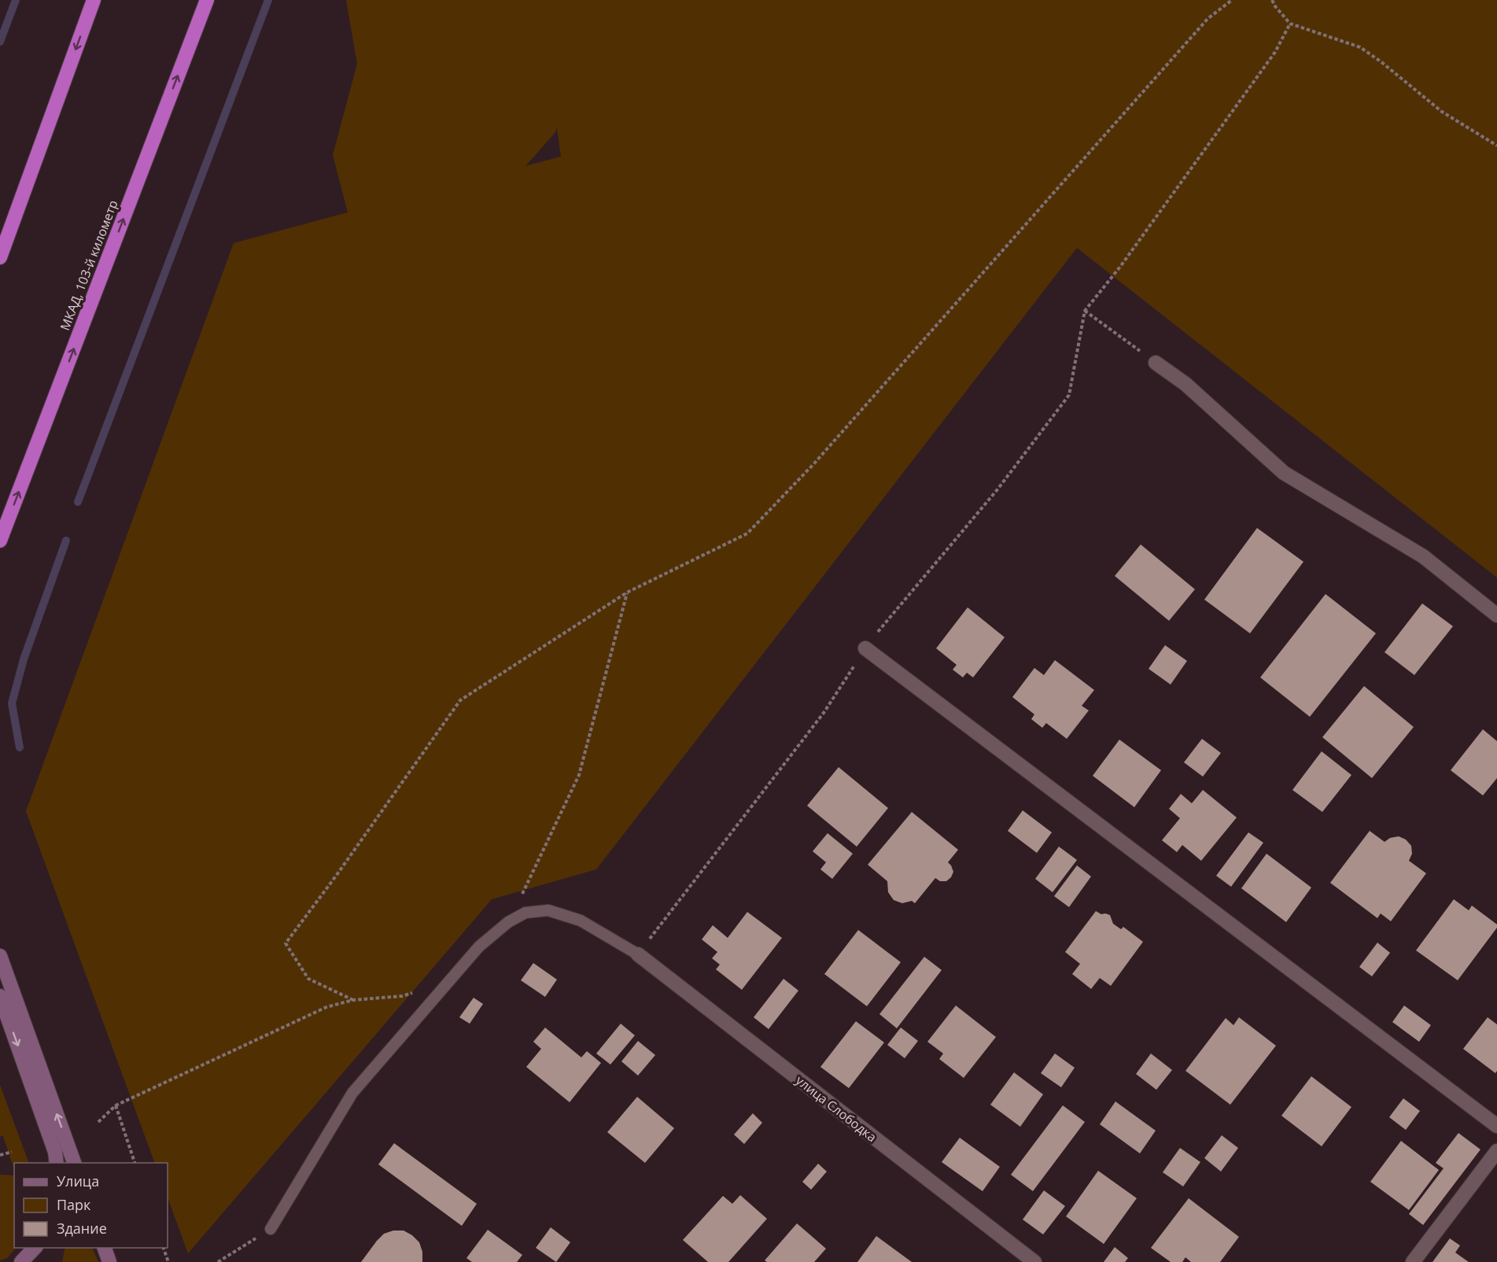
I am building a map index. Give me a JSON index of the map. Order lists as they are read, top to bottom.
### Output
{
  "streets": {
    "highway": ["МКАД, 103-й километр"],
    "street": ["улица Слободка"]
  },
  "legend": ["Улица", "Парк", "Здание"]
}
